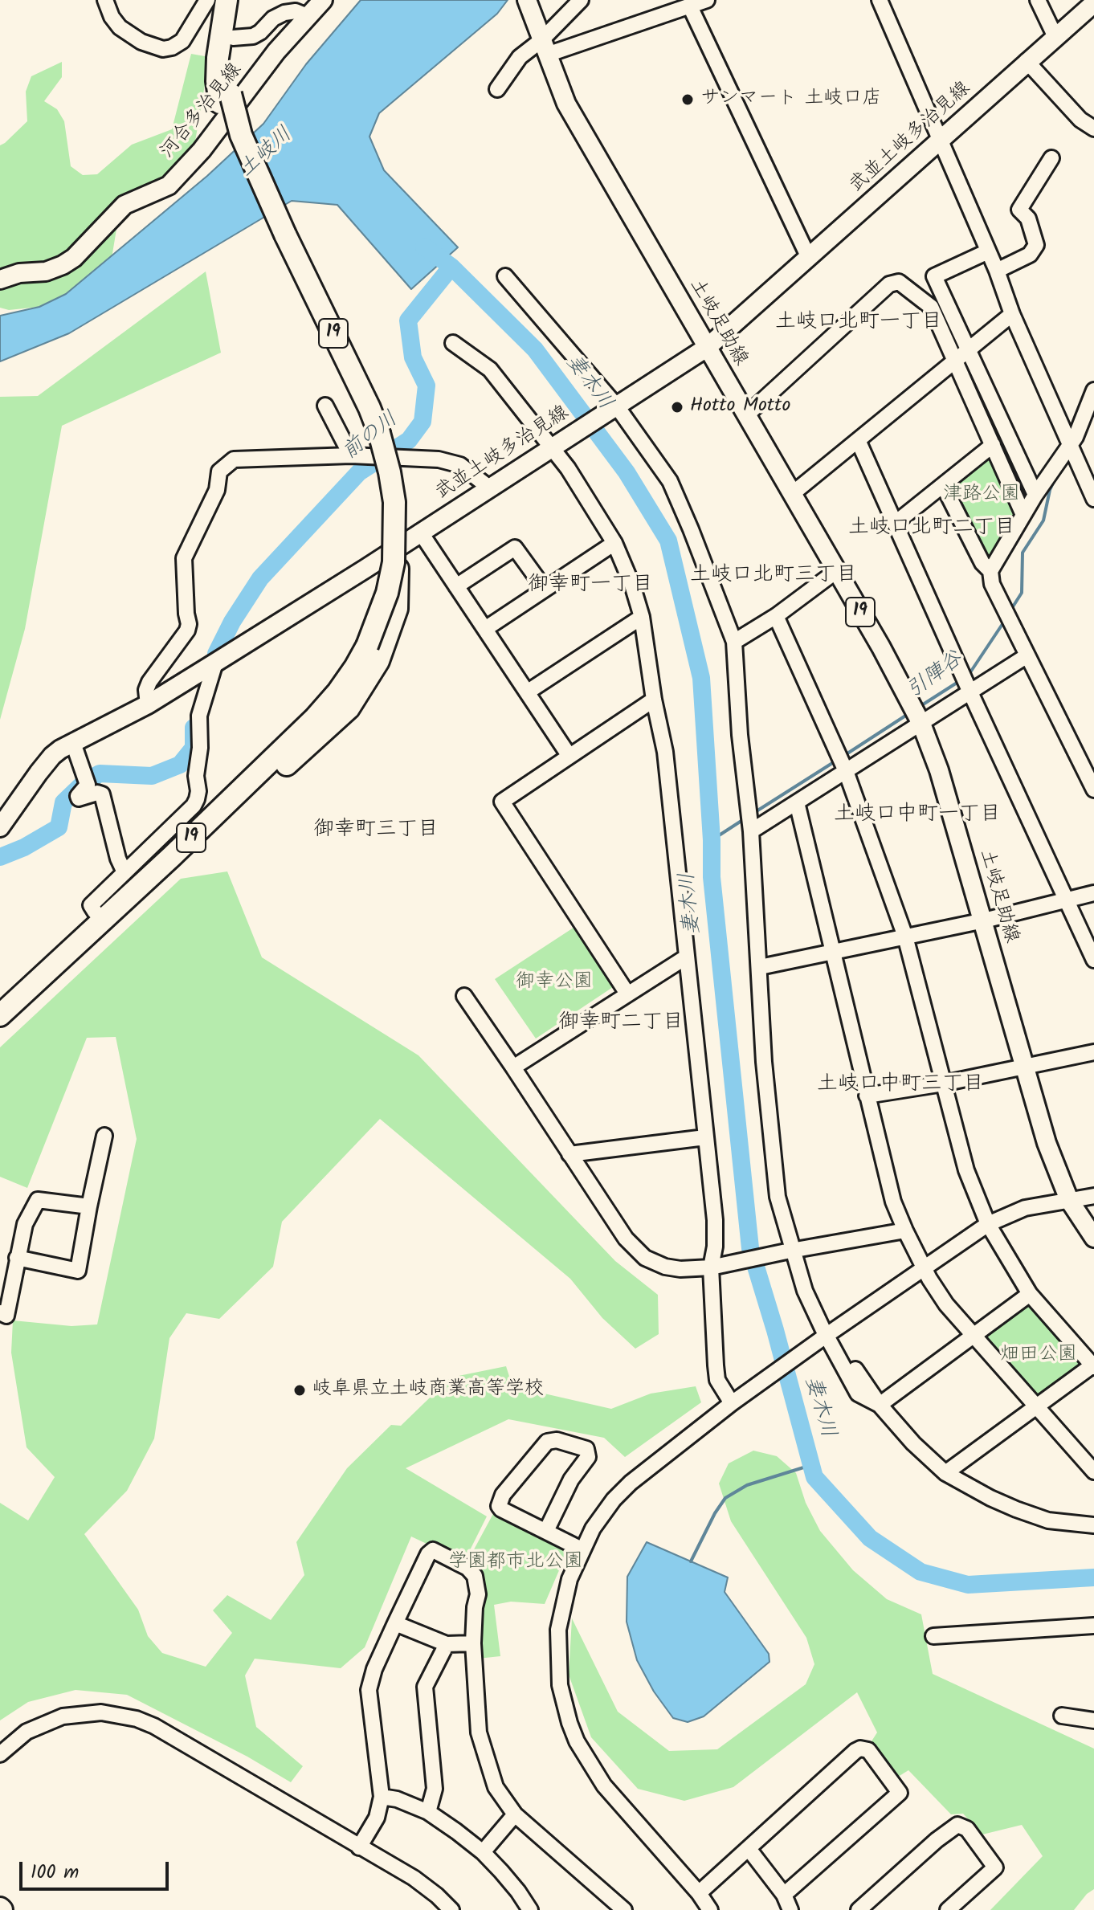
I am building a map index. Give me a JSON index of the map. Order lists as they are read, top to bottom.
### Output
{
  "streets": {
    "highway": ["19"],
    "main road": ["河合多治見線", "武並土岐多治見線", "土岐足助線"]
  },
  "crossings": [
    ["武並土岐多治見線", "土岐足助線"]
  ],
  "districts": [
    "土岐口北町一丁目",
    "土岐口北町二丁目",
    "土岐口北町三丁目",
    "御幸町一丁目",
    "土岐口中町一丁目",
    "御幸町三丁目",
    "御幸町二丁目",
    "土岐口中町三丁目"
  ],
  "water": [
    "土岐川",
    "妻木川",
    "前の川",
    "引陣谷"
  ],
  "parks": [
    "津路公園",
    "御幸公園",
    "畑田公園",
    "学園都市北公園"
  ],
  "places": ["サンマート 土岐口店", "Hotto Motto", "岐阜県立土岐商業高等学校"],
  "scale_bar": "100 m"
}
